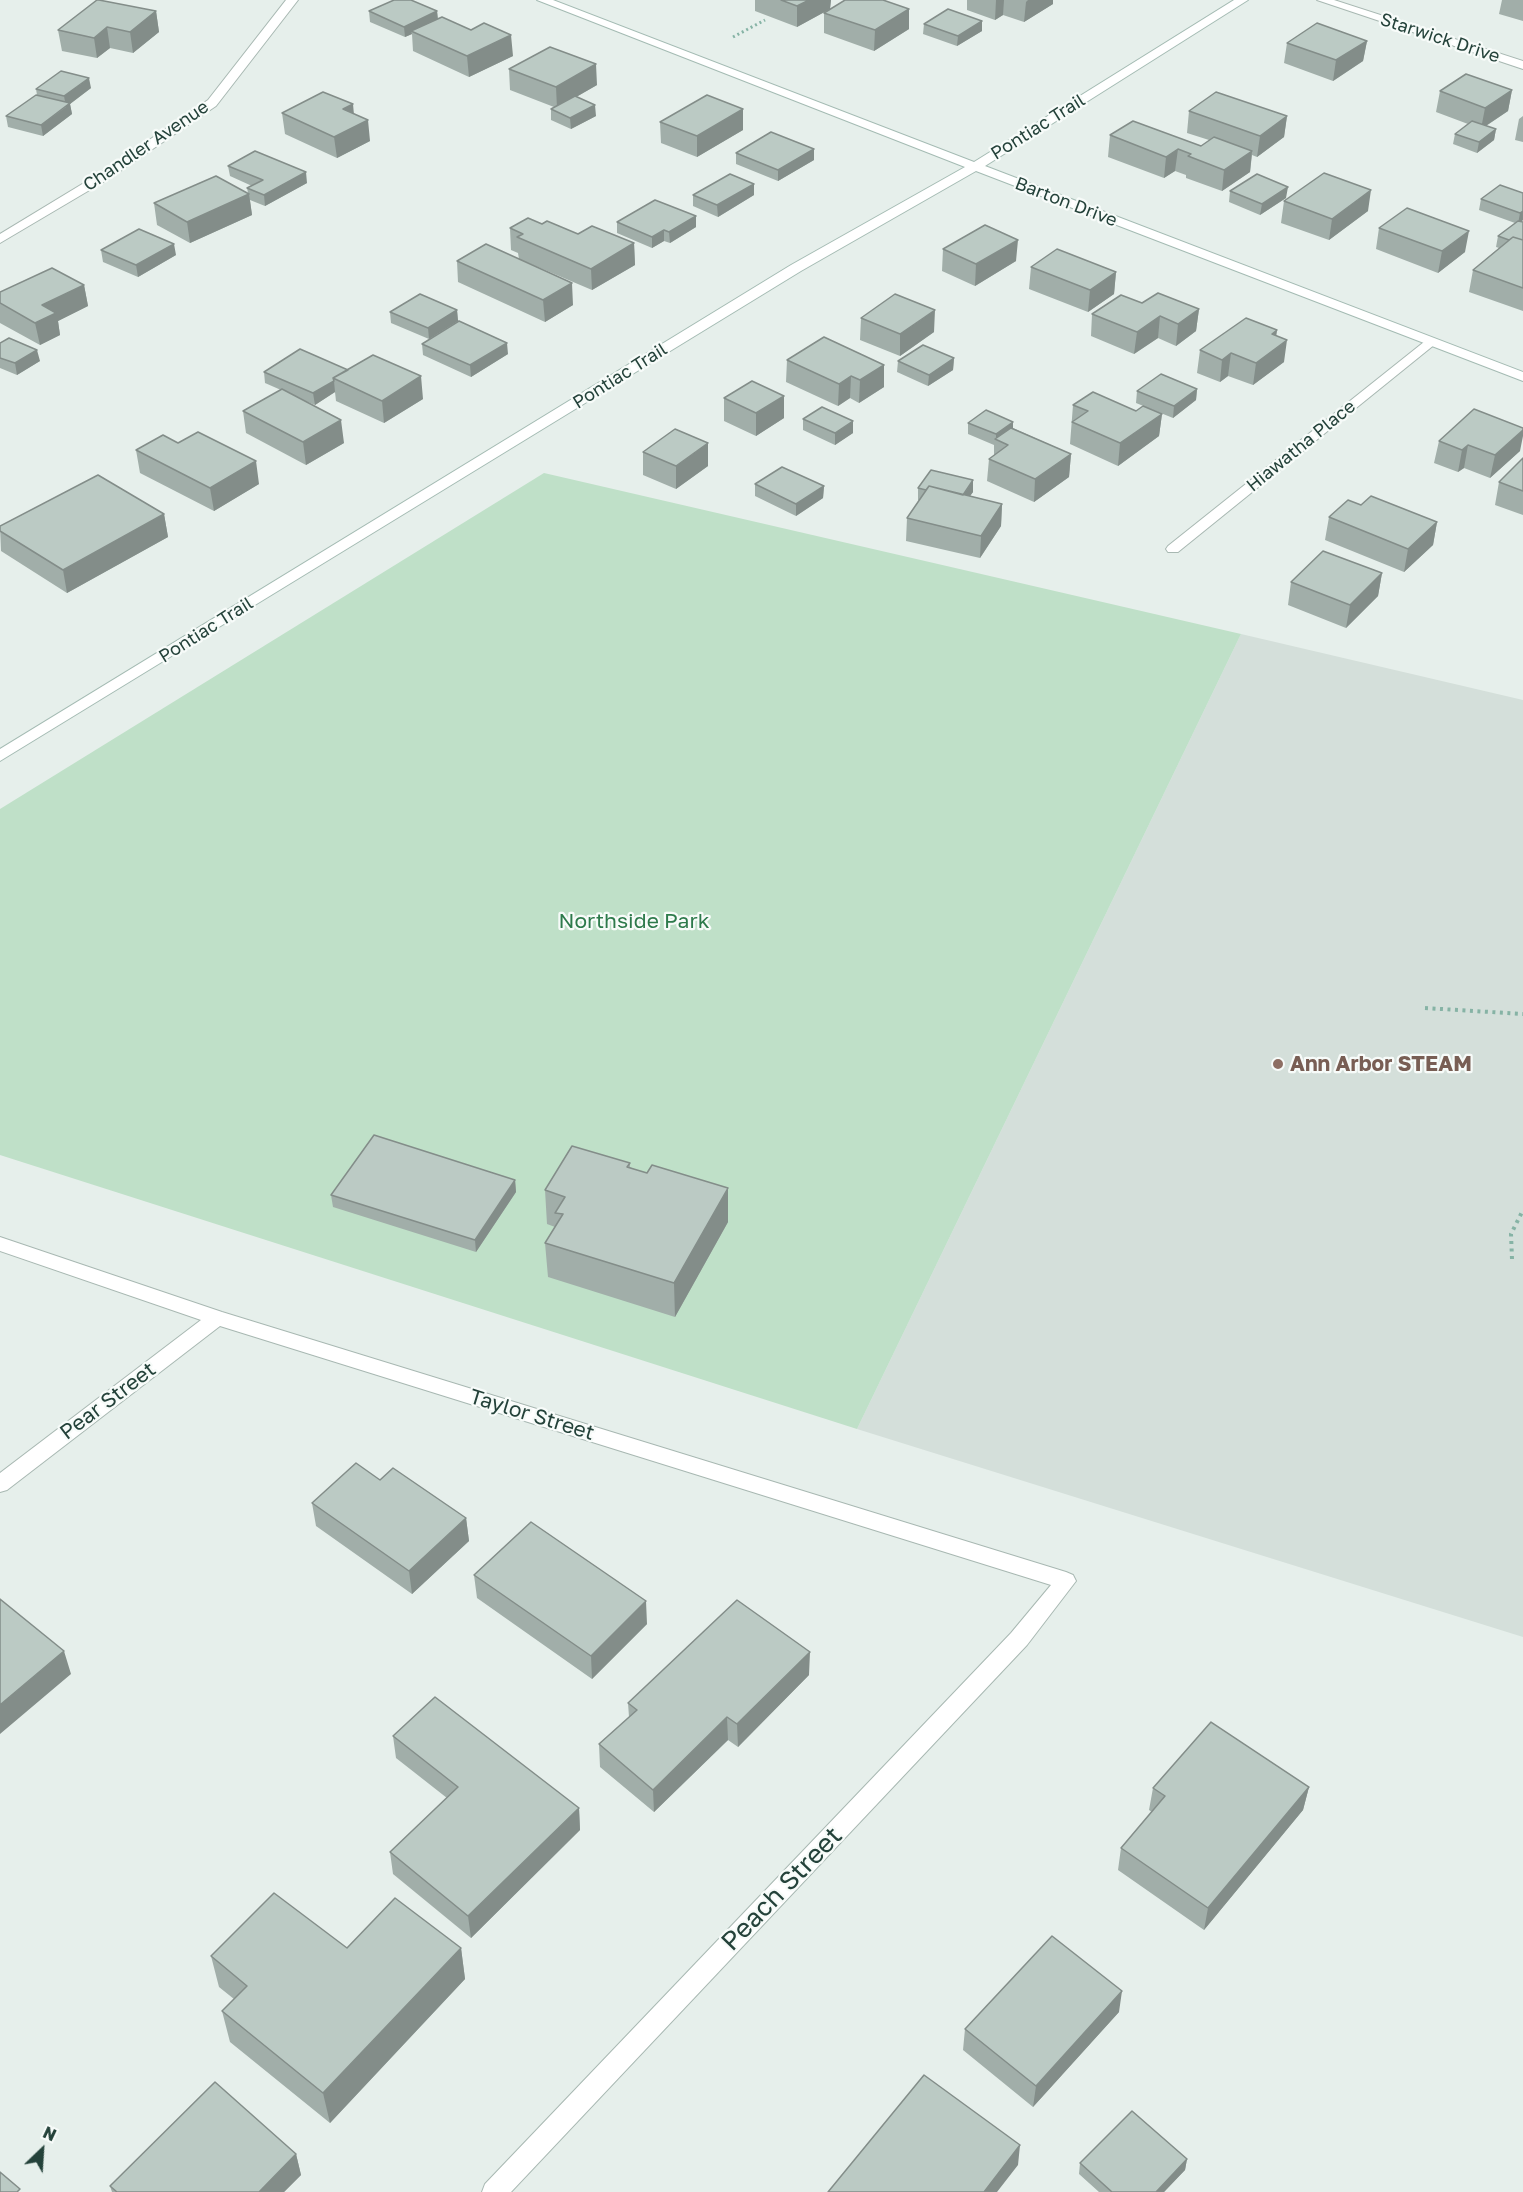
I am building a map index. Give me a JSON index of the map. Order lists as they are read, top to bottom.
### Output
{
  "streets": {
    "main road": [
      "Starwick Drive",
      "Pontiac Trail",
      "Chandler Avenue",
      "Barton Drive",
      "Hiawatha Place",
      "Pear Street",
      "Taylor Street",
      "Peach Street"
    ]
  },
  "crossings": [
    ["Pontiac Trail", "Barton Drive"],
    ["Barton Drive", "Hiawatha Place"],
    ["Pear Street", "Taylor Street"],
    ["Taylor Street", "Peach Street"]
  ],
  "parks": ["Northside Park"],
  "places": ["Ann Arbor STEAM"],
  "north": "top right"
}
